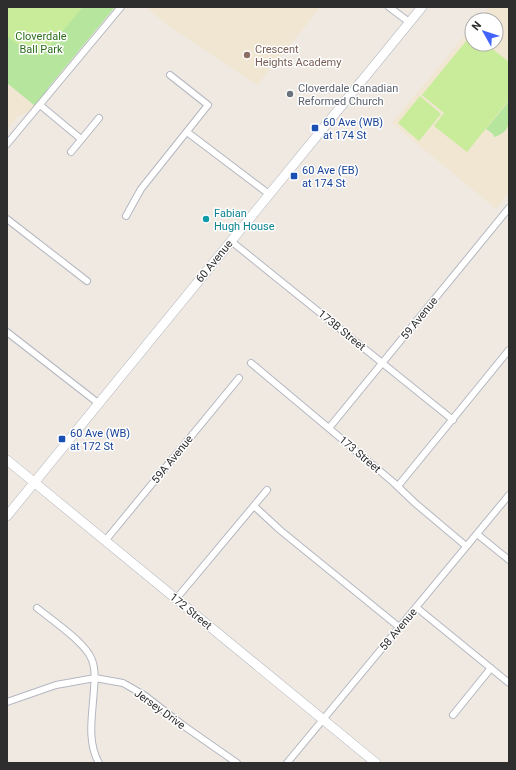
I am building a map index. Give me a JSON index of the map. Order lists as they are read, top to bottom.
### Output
{
  "streets": {
    "street": [
      "60 Avenue",
      "59 Avenue",
      "173B Street",
      "173 Street",
      "59A Avenue",
      "172 Street",
      "58 Avenue",
      "Jersey Drive"
    ]
  },
  "crossings": [
    ["60 Avenue", "173B Street"],
    ["60 Avenue", "172 Street"],
    ["59 Avenue", "173B Street"],
    ["59 Avenue", "173 Street"],
    ["173 Street", "58 Avenue"],
    ["59A Avenue", "172 Street"],
    ["172 Street", "58 Avenue"]
  ],
  "parks": ["Cloverdale Ball Park"],
  "places": {
    "other": ["Crescent Heights Academy", "Cloverdale Canadian Reformed Church", "Fabian Hugh House"],
    "transit": ["60 Ave (WB) at 174 St", "60 Ave (EB) at 174 St", "60 Ave (WB) at 172 St"]
  },
  "north": "top left"
}
